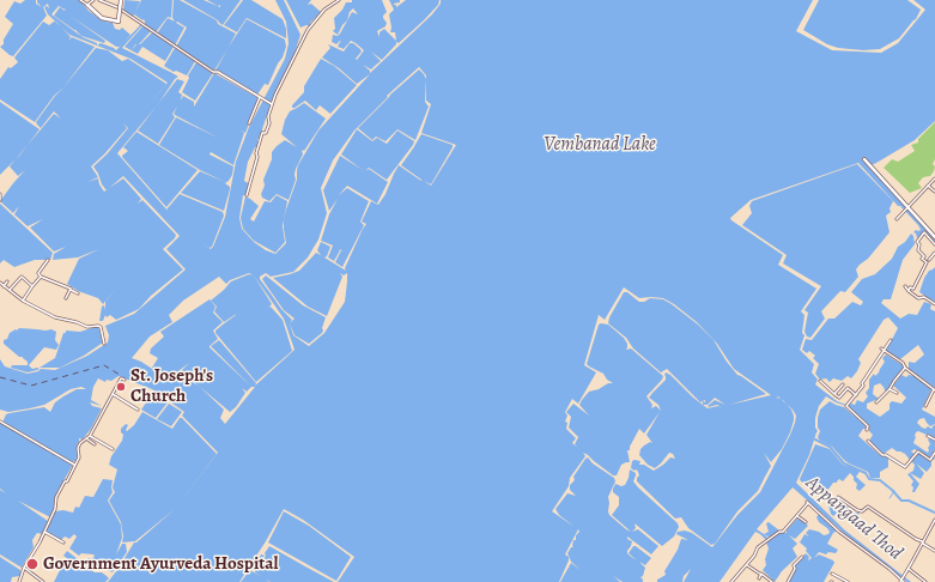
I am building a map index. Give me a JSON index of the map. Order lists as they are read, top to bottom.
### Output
{
  "water": ["Vembanad Lake", "Appangaad Thod"],
  "places": ["St. Joseph's Church", "Government Ayurveda Hospital"]
}
